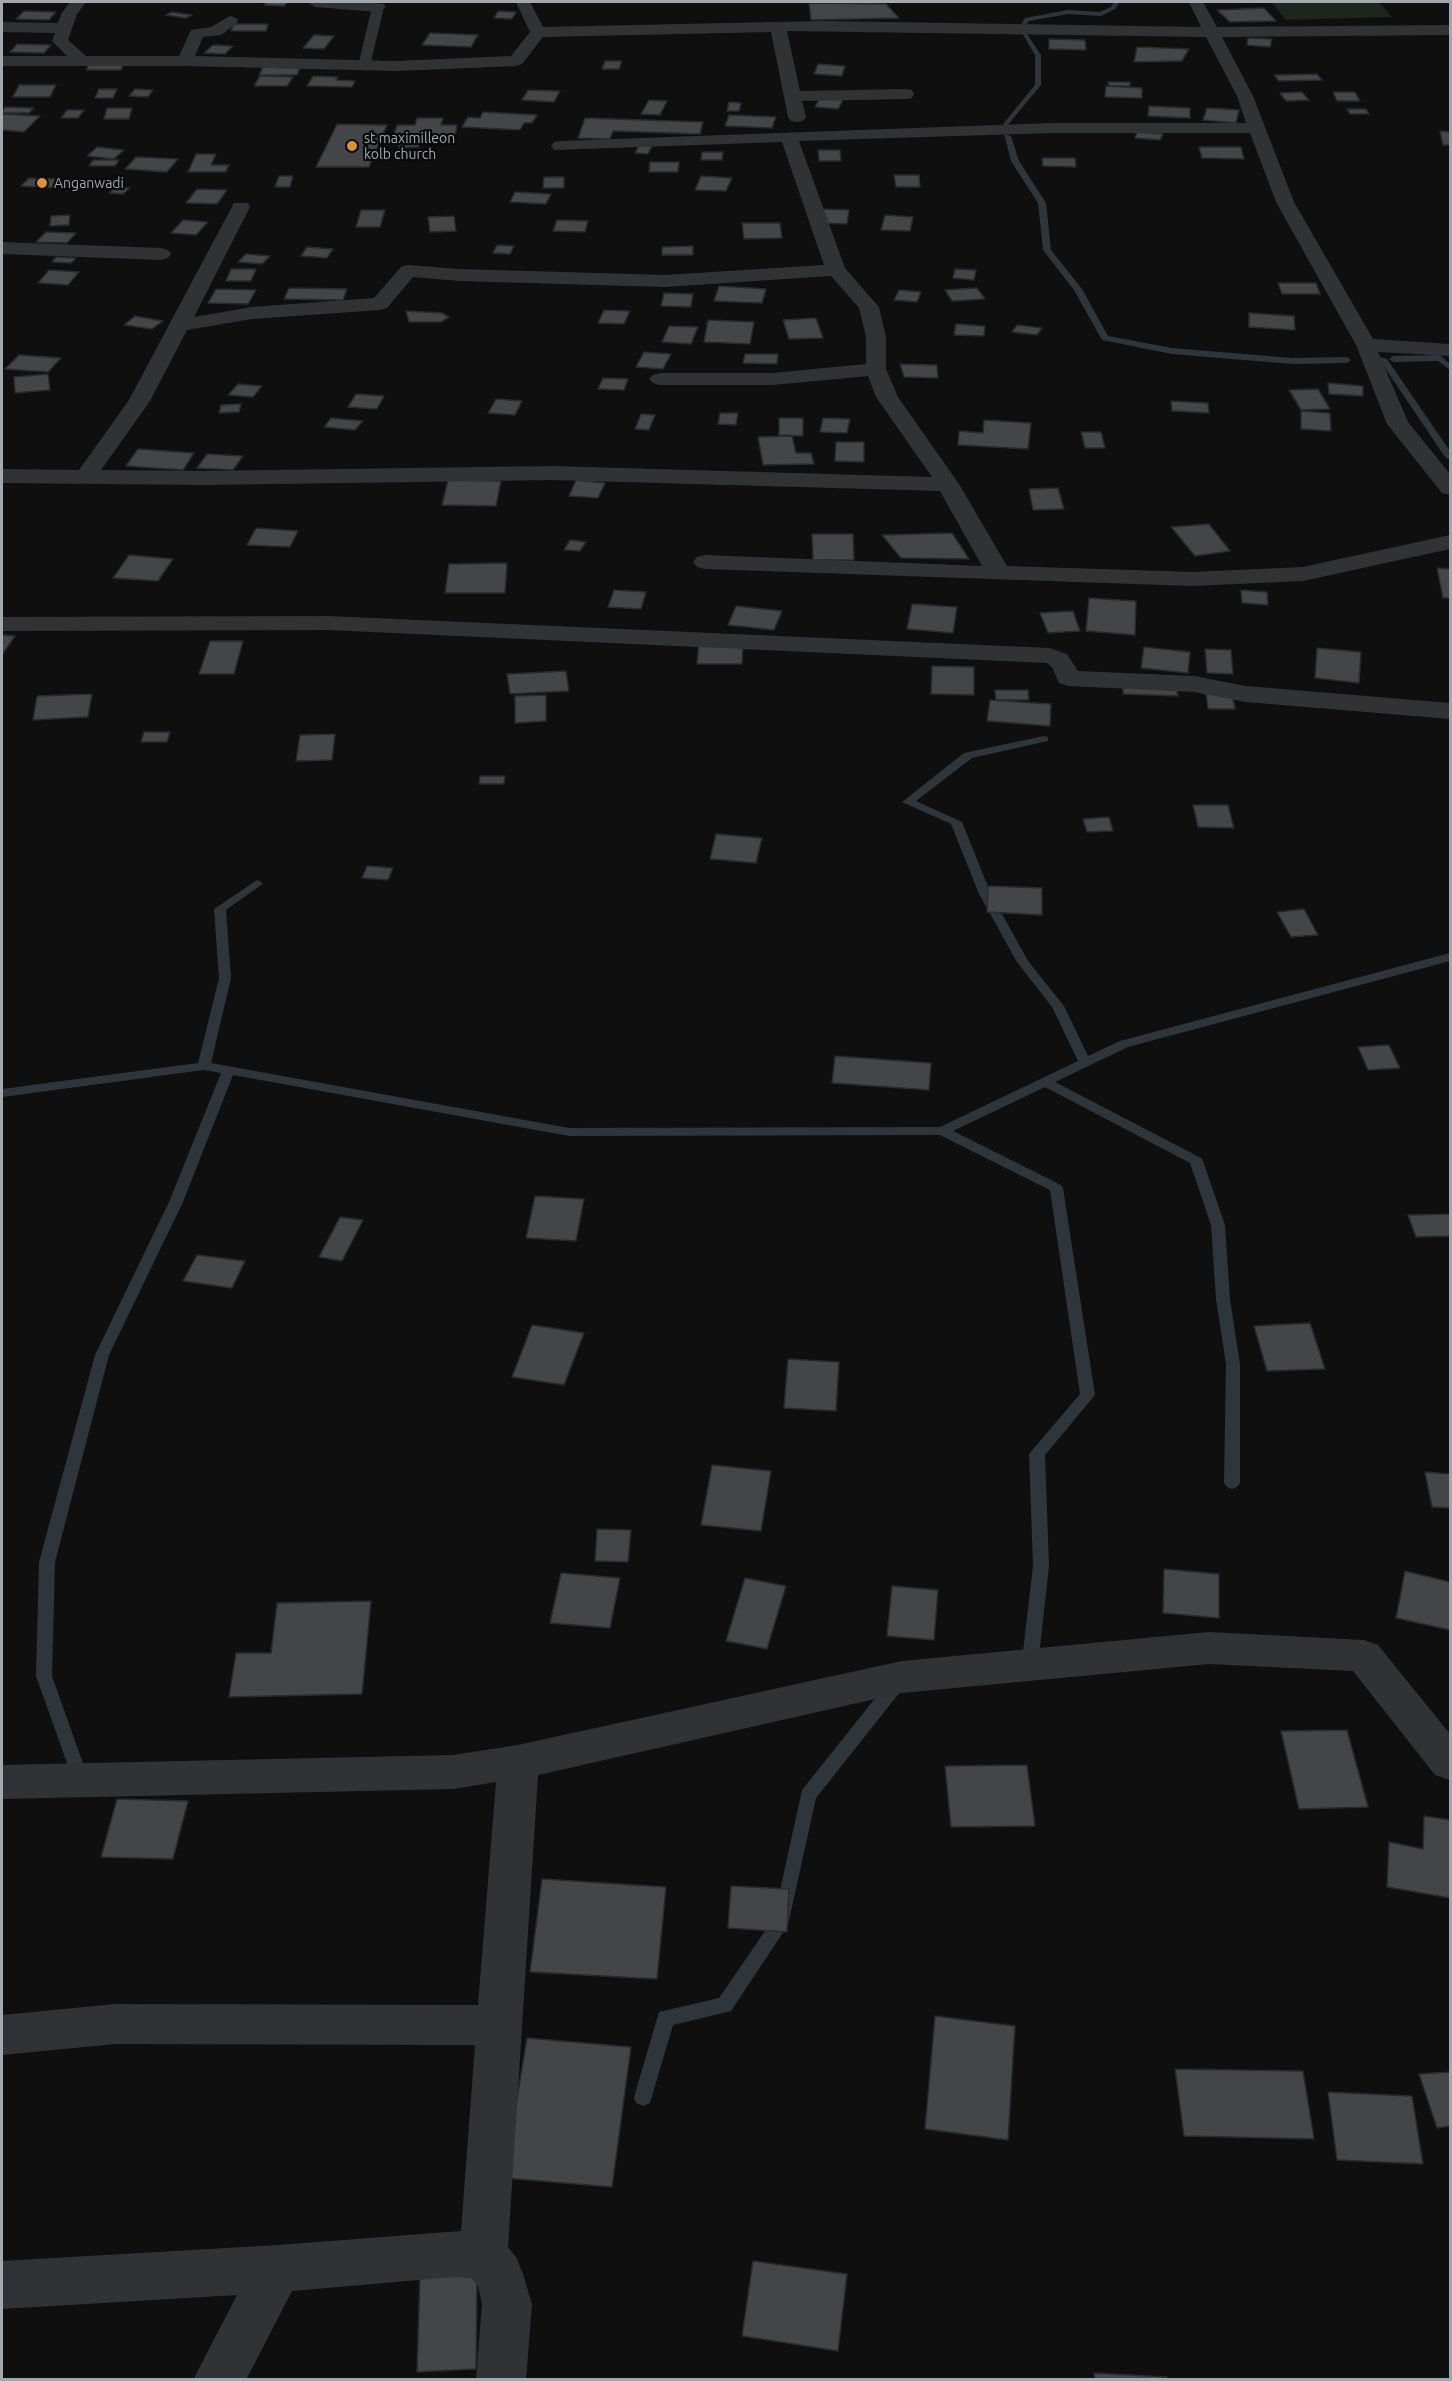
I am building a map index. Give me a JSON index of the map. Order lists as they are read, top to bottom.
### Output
{
  "places": ["st maximilleon kolb church", "Anganwadi"]
}
